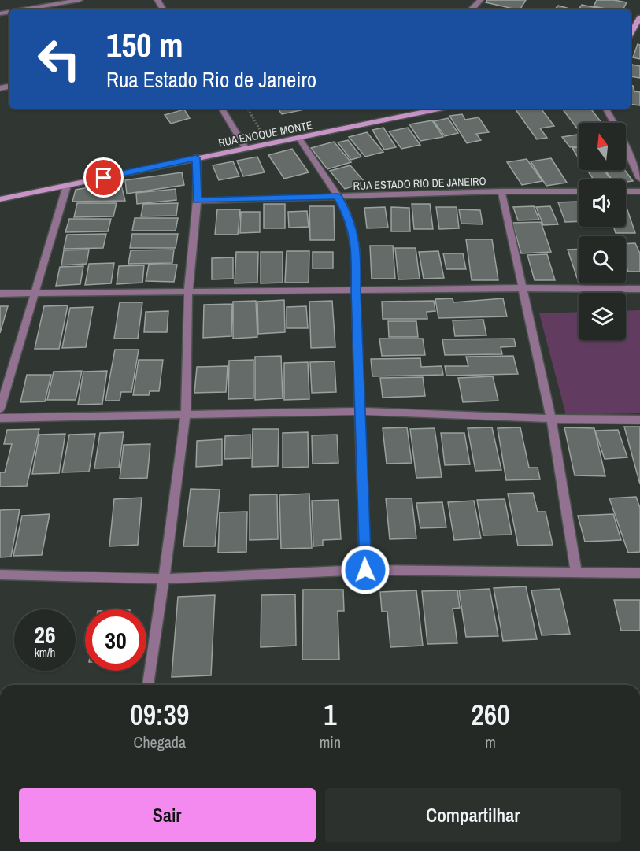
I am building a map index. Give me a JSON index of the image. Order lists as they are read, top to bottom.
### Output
{
  "streets": {
    "main road": ["RUA ENOQUE MONTE"],
    "street": ["RUA ESTADO RIO DE JANEIRO"]
  },
  "north": "top",
  "page": {
    "turn": ["150 m", "Rua Estado Rio de Janeiro"],
    "speed": "26 km/h",
    "limit": "30",
    "eta": [
      "09:39",
      "Chegada",
      "1",
      "min",
      "260",
      "m"
    ],
    "buttons": ["Sair", "Compartilhar"]
  }
}
